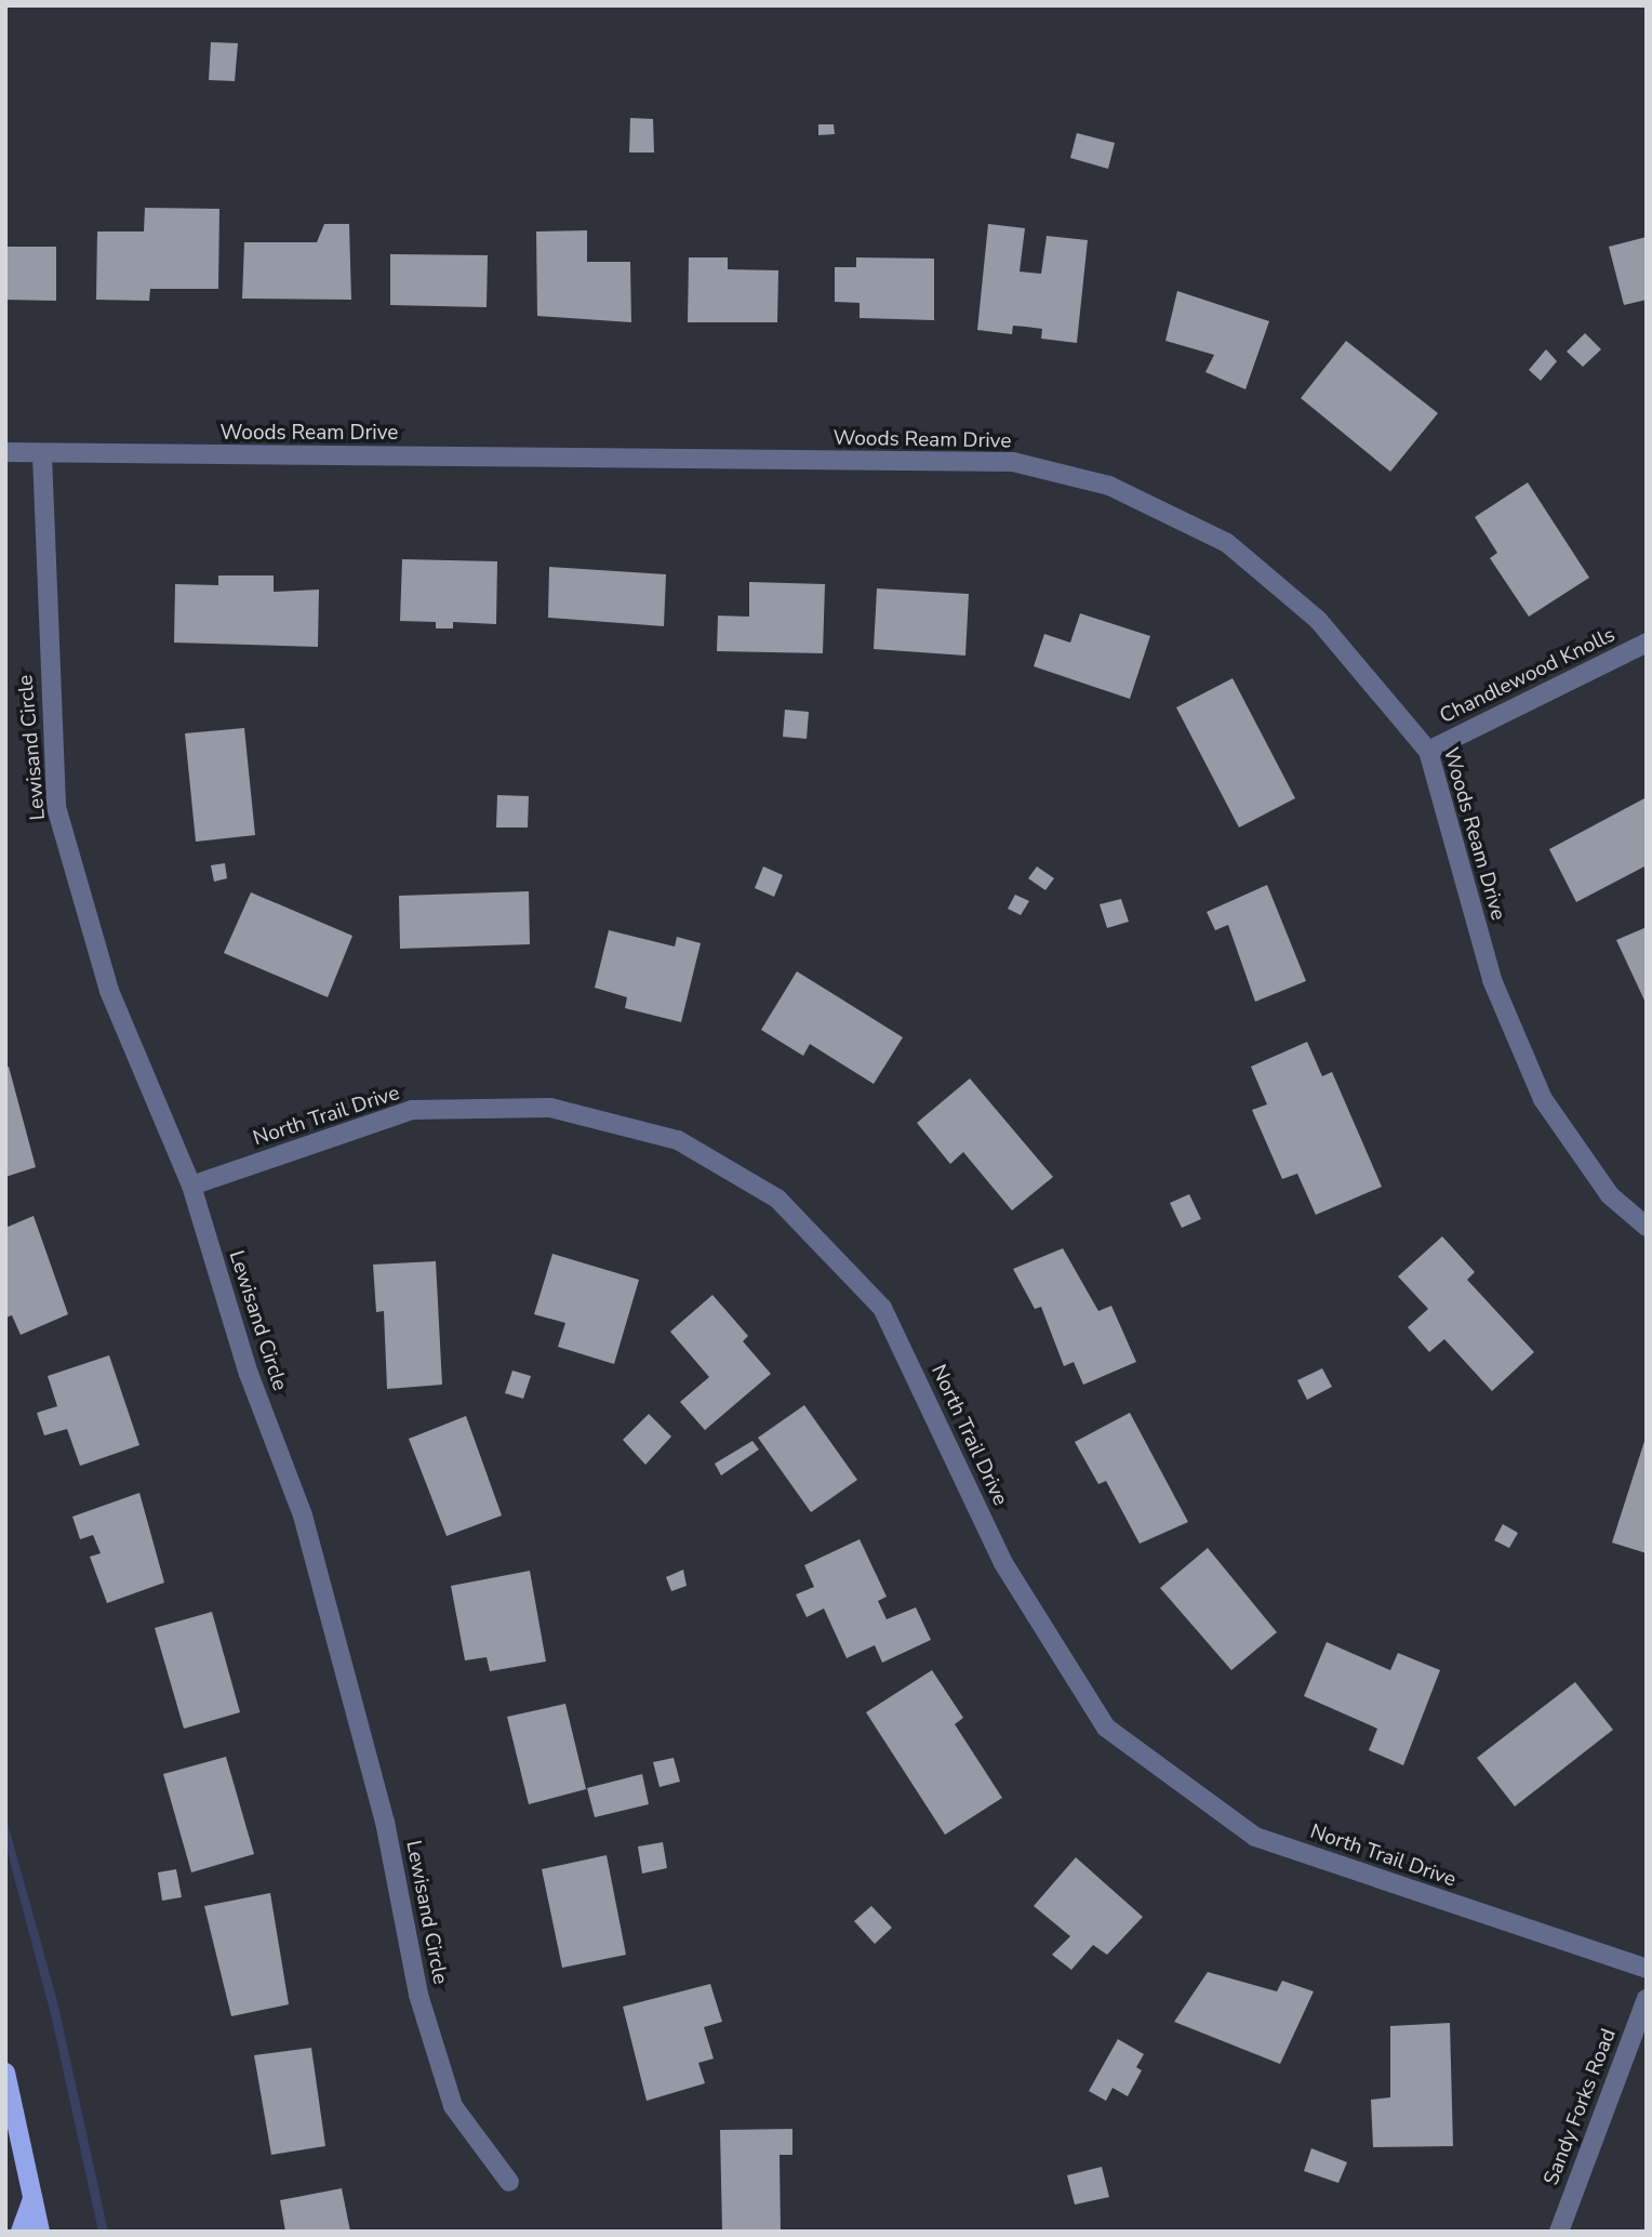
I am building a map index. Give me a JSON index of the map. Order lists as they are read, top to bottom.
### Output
{
  "streets": {
    "street": [
      "Woods Ream Drive",
      "Chandlewood Knolls",
      "Lewisand Circle",
      "North Trail Drive",
      "Sandy Forks Road"
    ]
  },
  "crossings": [
    ["Woods Ream Drive", "Chandlewood Knolls"],
    ["Woods Ream Drive", "Lewisand Circle"],
    ["Lewisand Circle", "North Trail Drive"]
  ]
}
